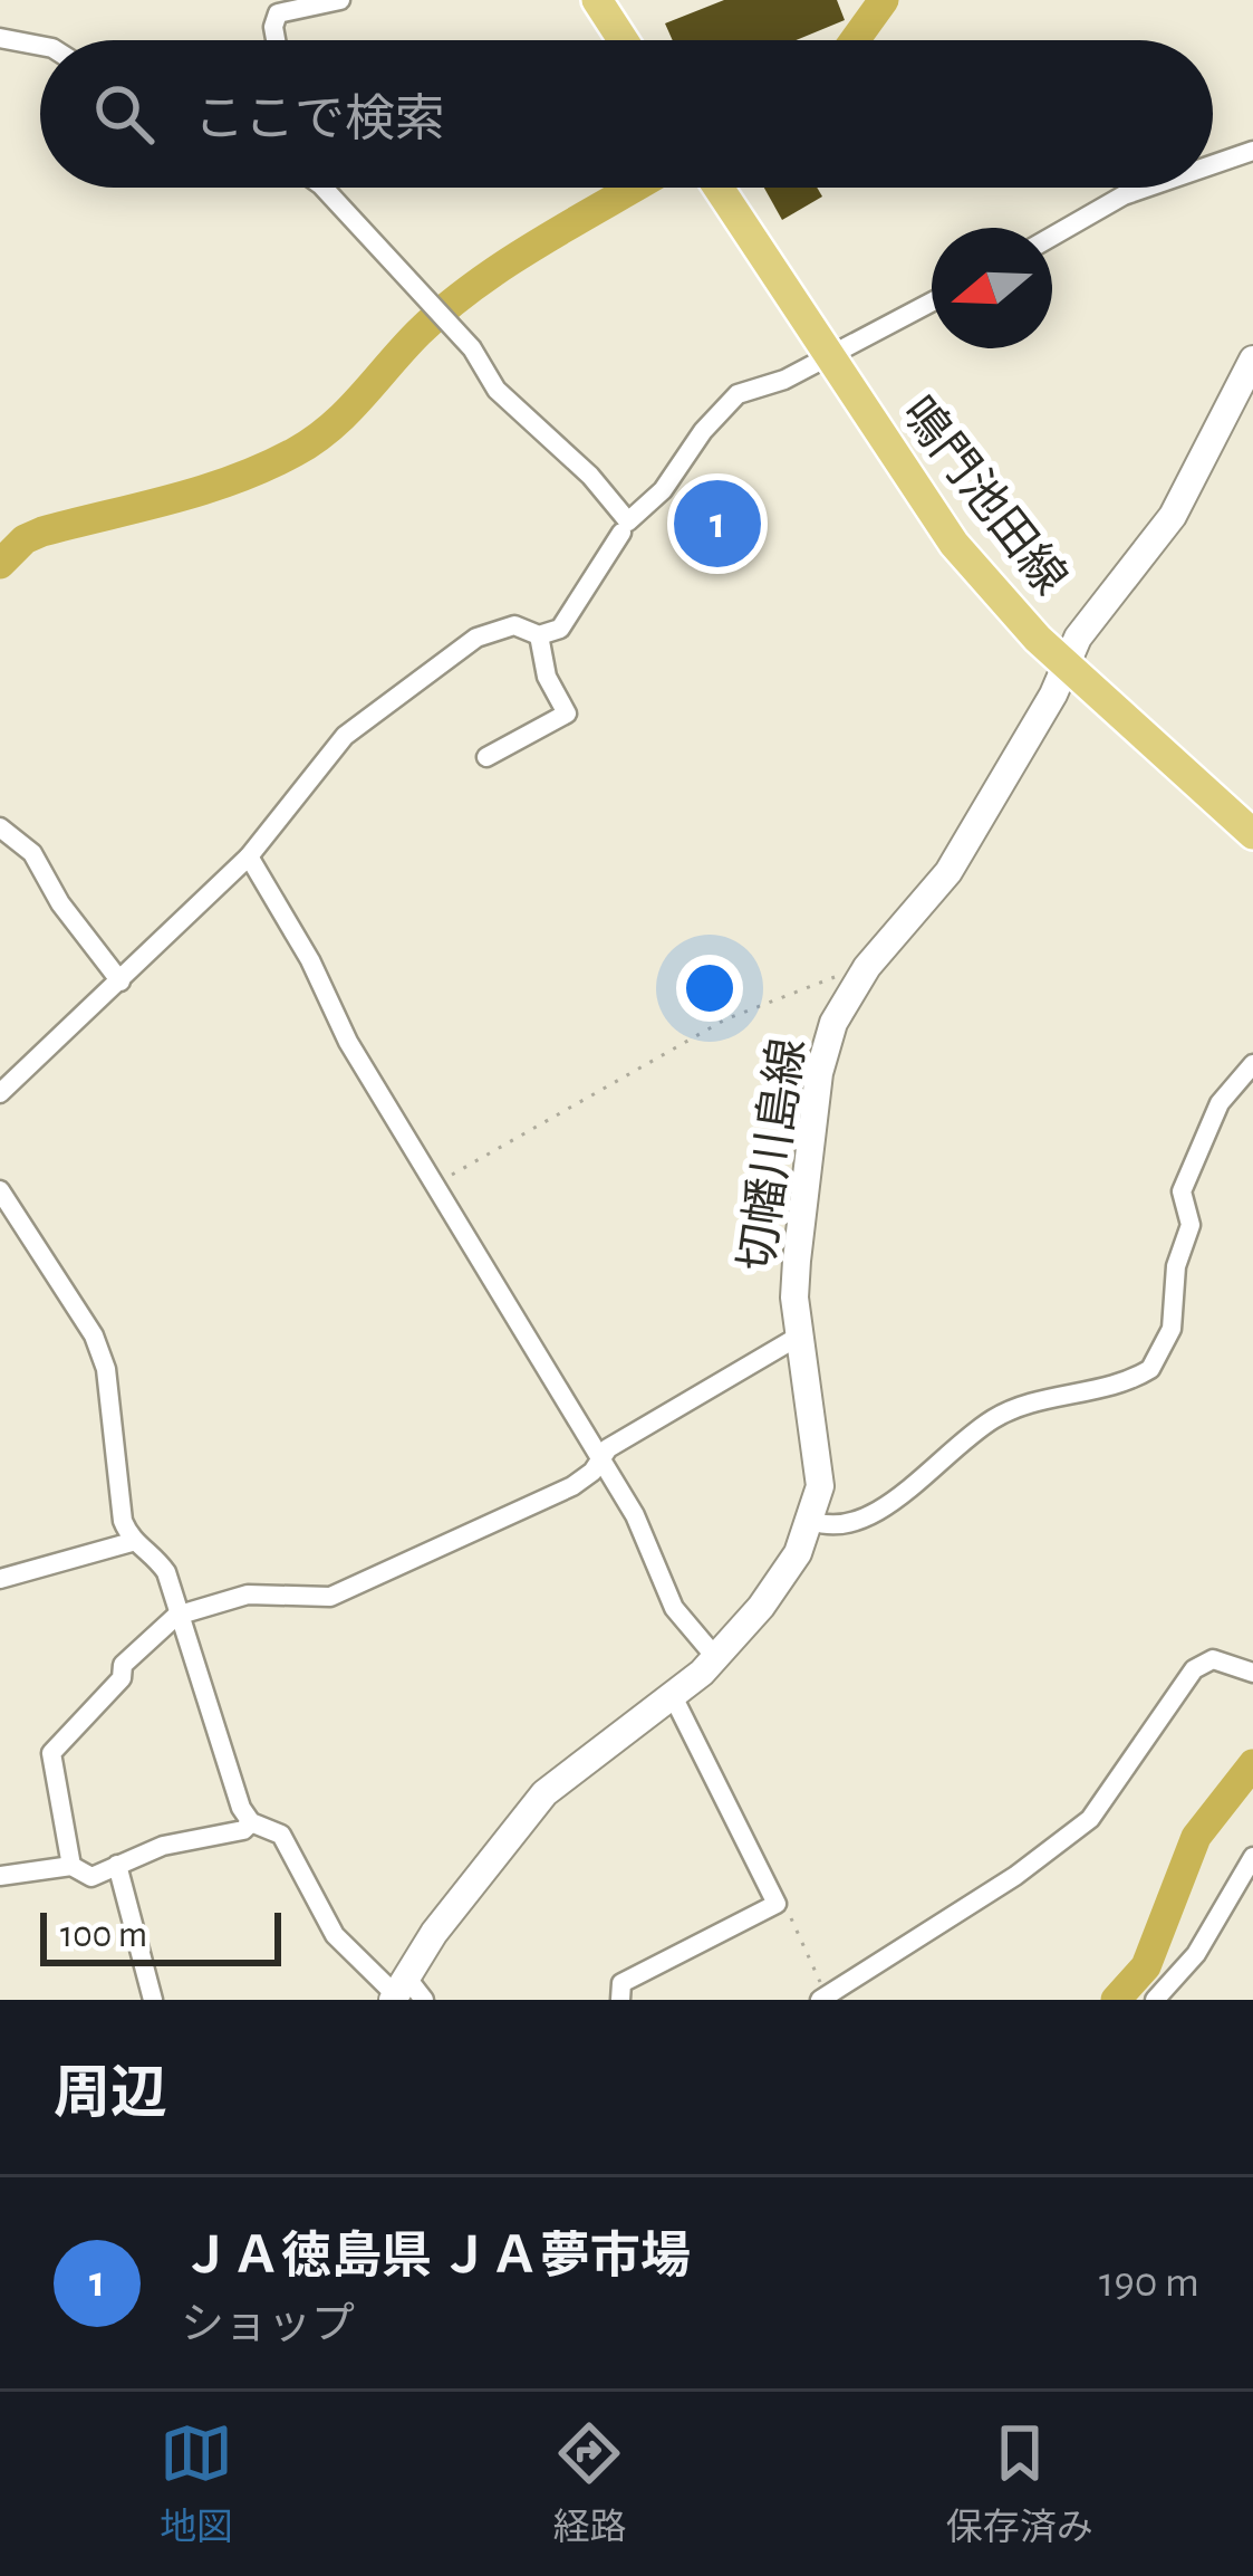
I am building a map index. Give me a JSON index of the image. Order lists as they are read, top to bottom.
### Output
{
  "streets": {
    "main road": ["鳴門池田線", "切幡川島線"]
  },
  "crossings": [
    ["鳴門池田線", "切幡川島線"]
  ],
  "scale_bar": "100 m",
  "north": "left",
  "page": {
    "search": "ここで検索",
    "pins": "1",
    "scale": "100 m",
    "heading": "周辺",
    "list": [
      {
        "mark": "1",
        "name": "ＪＡ徳島県 ＪＡ夢市場",
        "note": "ショップ",
        "value": "190 m"
      }
    ],
    "nav": ["地図", "経路", "保存済み"]
  }
}
